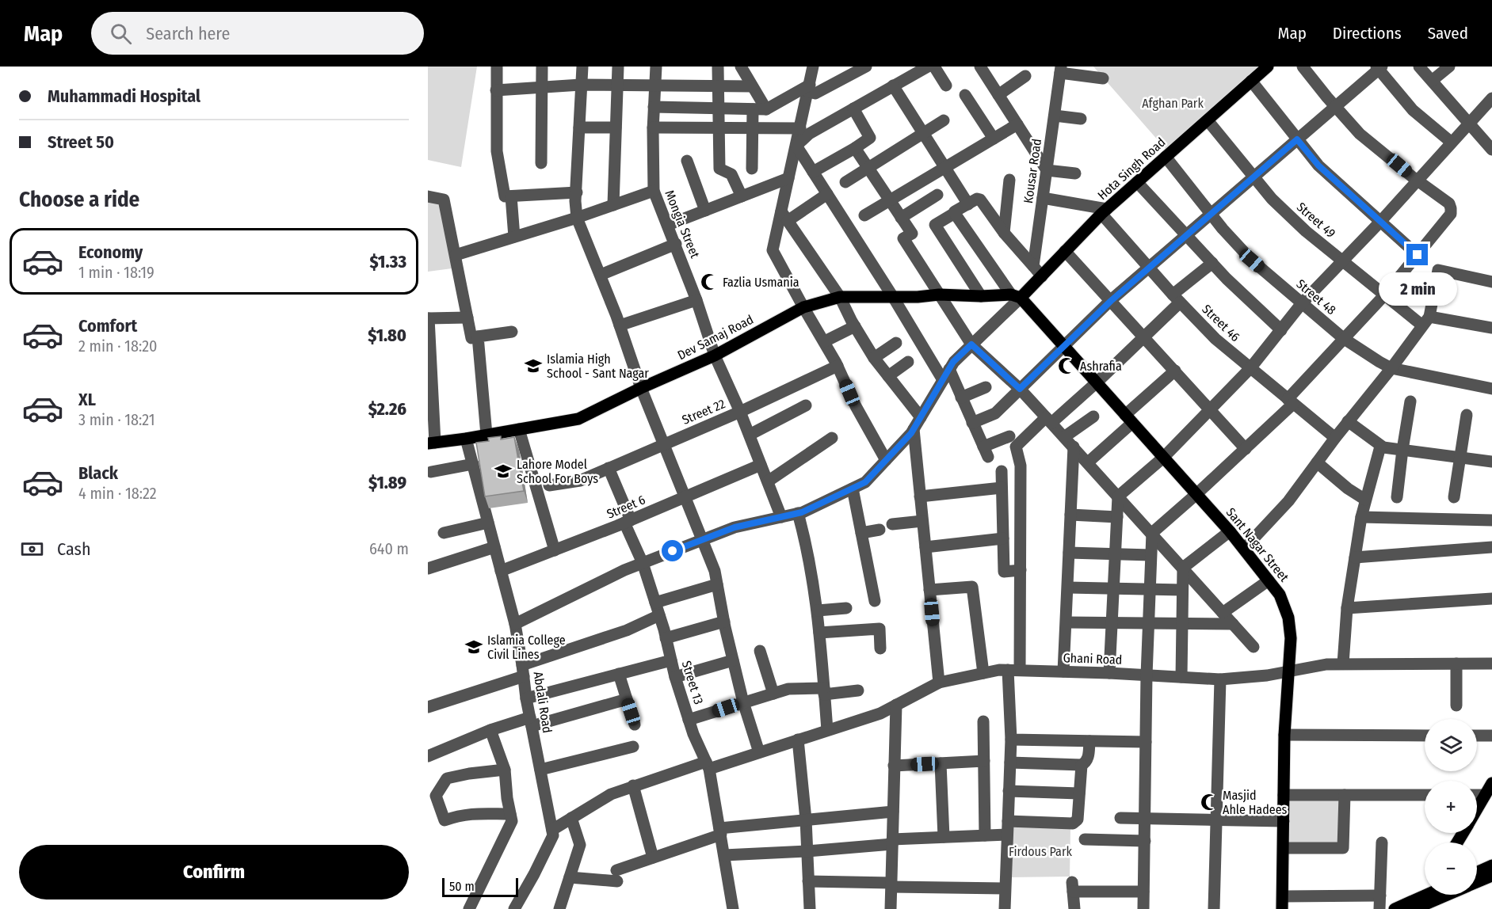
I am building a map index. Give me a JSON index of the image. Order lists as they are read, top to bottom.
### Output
{
  "streets": {
    "main road": ["Hota Singh Road", "Dev Samaj Road", "Sant Nagar Street"],
    "street": [
      "Kousar Road",
      "Street 49",
      "Mongia Street",
      "Street 48",
      "Street 46",
      "Street 22",
      "Street 6",
      "Ghani Road",
      "Street 13",
      "Abdali Road"
    ]
  },
  "crossings": [
    ["Hota Singh Road", "Street 49"],
    ["Hota Singh Road", "Street 48"],
    ["Hota Singh Road", "Street 46"],
    ["Hota Singh Road", "Dev Samaj Road"],
    ["Hota Singh Road", "Sant Nagar Street"],
    ["Mongia Street", "Dev Samaj Road"],
    ["Mongia Street", "Street 22"],
    ["Mongia Street", "Street 6"],
    ["Dev Samaj Road", "Sant Nagar Street"],
    ["Dev Samaj Road", "Abdali Road"],
    ["Street 22", "Street 13"],
    ["Street 6", "Street 13"],
    ["Street 6", "Abdali Road"],
    ["Sant Nagar Street", "Ghani Road"],
    ["Ghani Road", "Street 13"],
    ["Ghani Road", "Abdali Road"]
  ],
  "parks": ["Afghan Park", "Firdous Park"],
  "places": {
    "mosque": ["Fazlia Usmania", "Ashrafia", "Masjid Ahle Hadees"],
    "school or university": ["Islamia High School - Sant Nagar", "Lahore Model School For Boys", "Islamia College Civil Lines"]
  },
  "scale_bar": "50 m",
  "page": {
    "header": "Map",
    "search": "Search here",
    "nav": ["Map", "Directions", "Saved"],
    "banner": ["Muhammadi Hospital", "Street 50"],
    "heading": "Choose a ride",
    "list": [
      {
        "name": "Economy",
        "note": "1 min · 18:19",
        "value": "$1.33"
      },
      {
        "name": "Comfort",
        "note": "2 min · 18:20",
        "value": "$1.80"
      },
      {
        "name": "XL",
        "note": "3 min · 18:21",
        "value": "$2.26"
      },
      {
        "name": "Black",
        "note": "4 min · 18:22",
        "value": "$1.89"
      }
    ],
    "bubble": "2 min",
    "pay": ["Cash", "640 m"],
    "map_buttons": ["+", "−"],
    "buttons": "Confirm",
    "scale": "50 m"
  }
}
